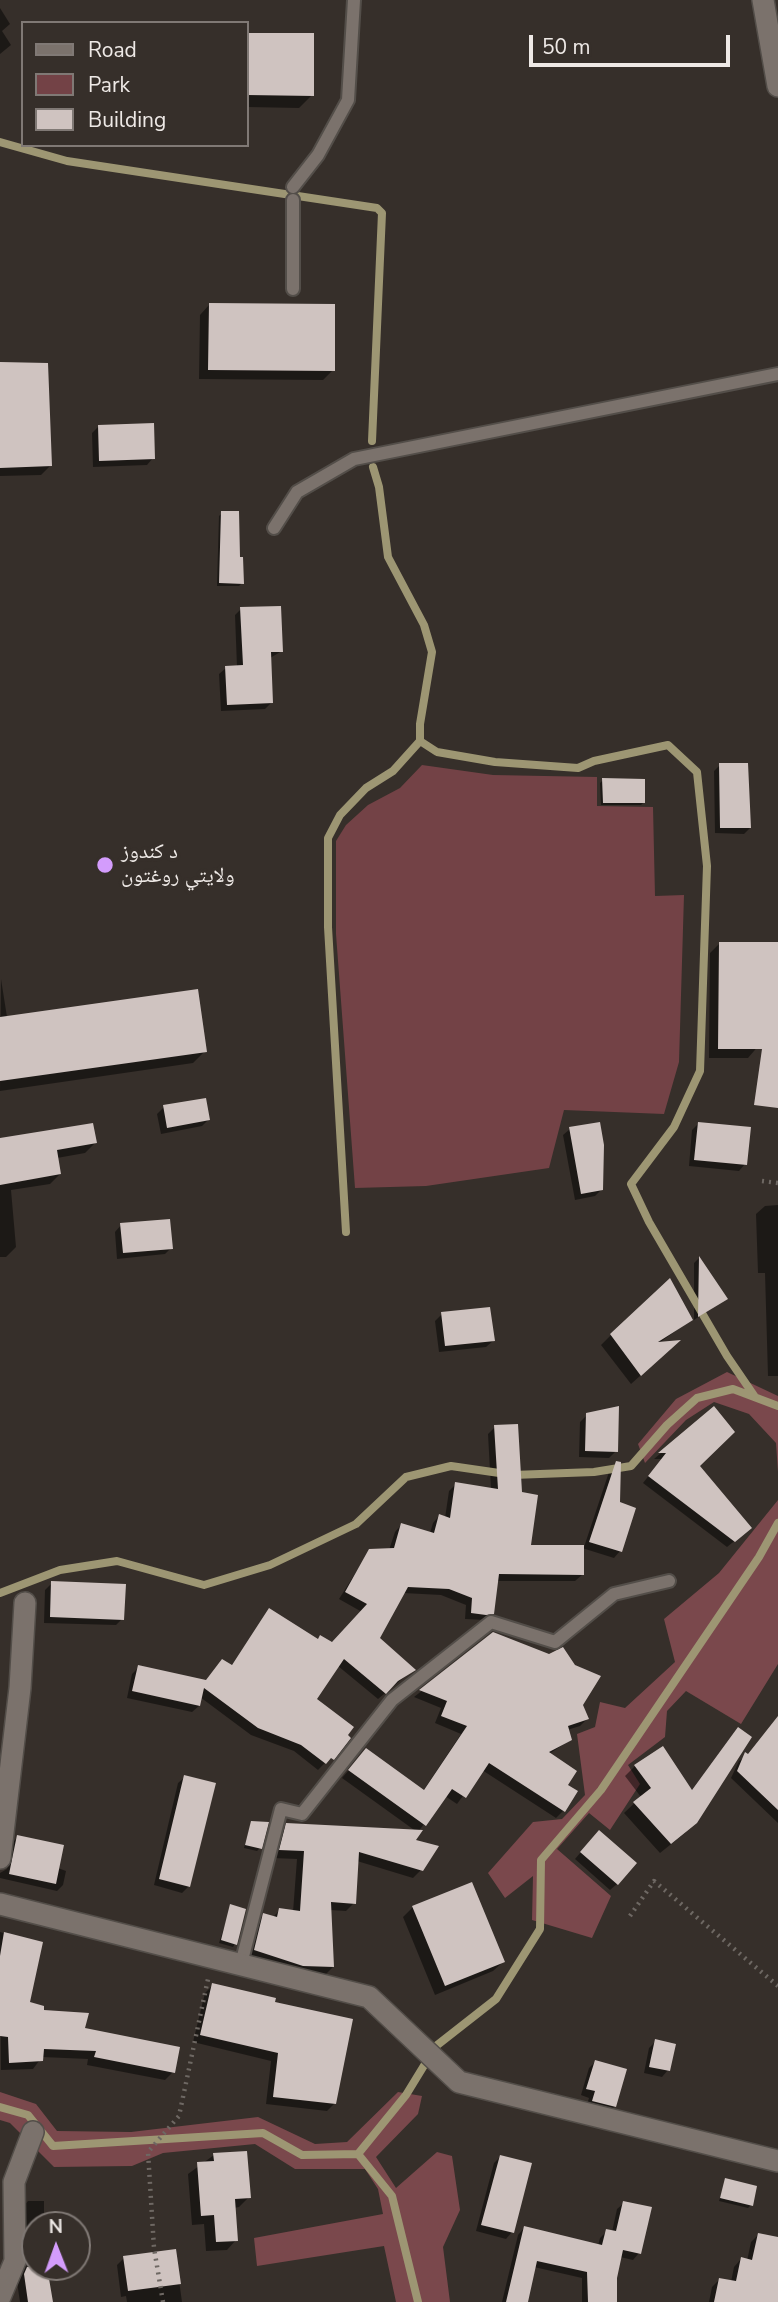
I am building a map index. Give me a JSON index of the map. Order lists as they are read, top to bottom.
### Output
{
  "places": ["د کندوز ولایتي روغتون"],
  "legend": ["Road", "Park", "Building"],
  "scale_bar": "50 m",
  "north": "top"
}
